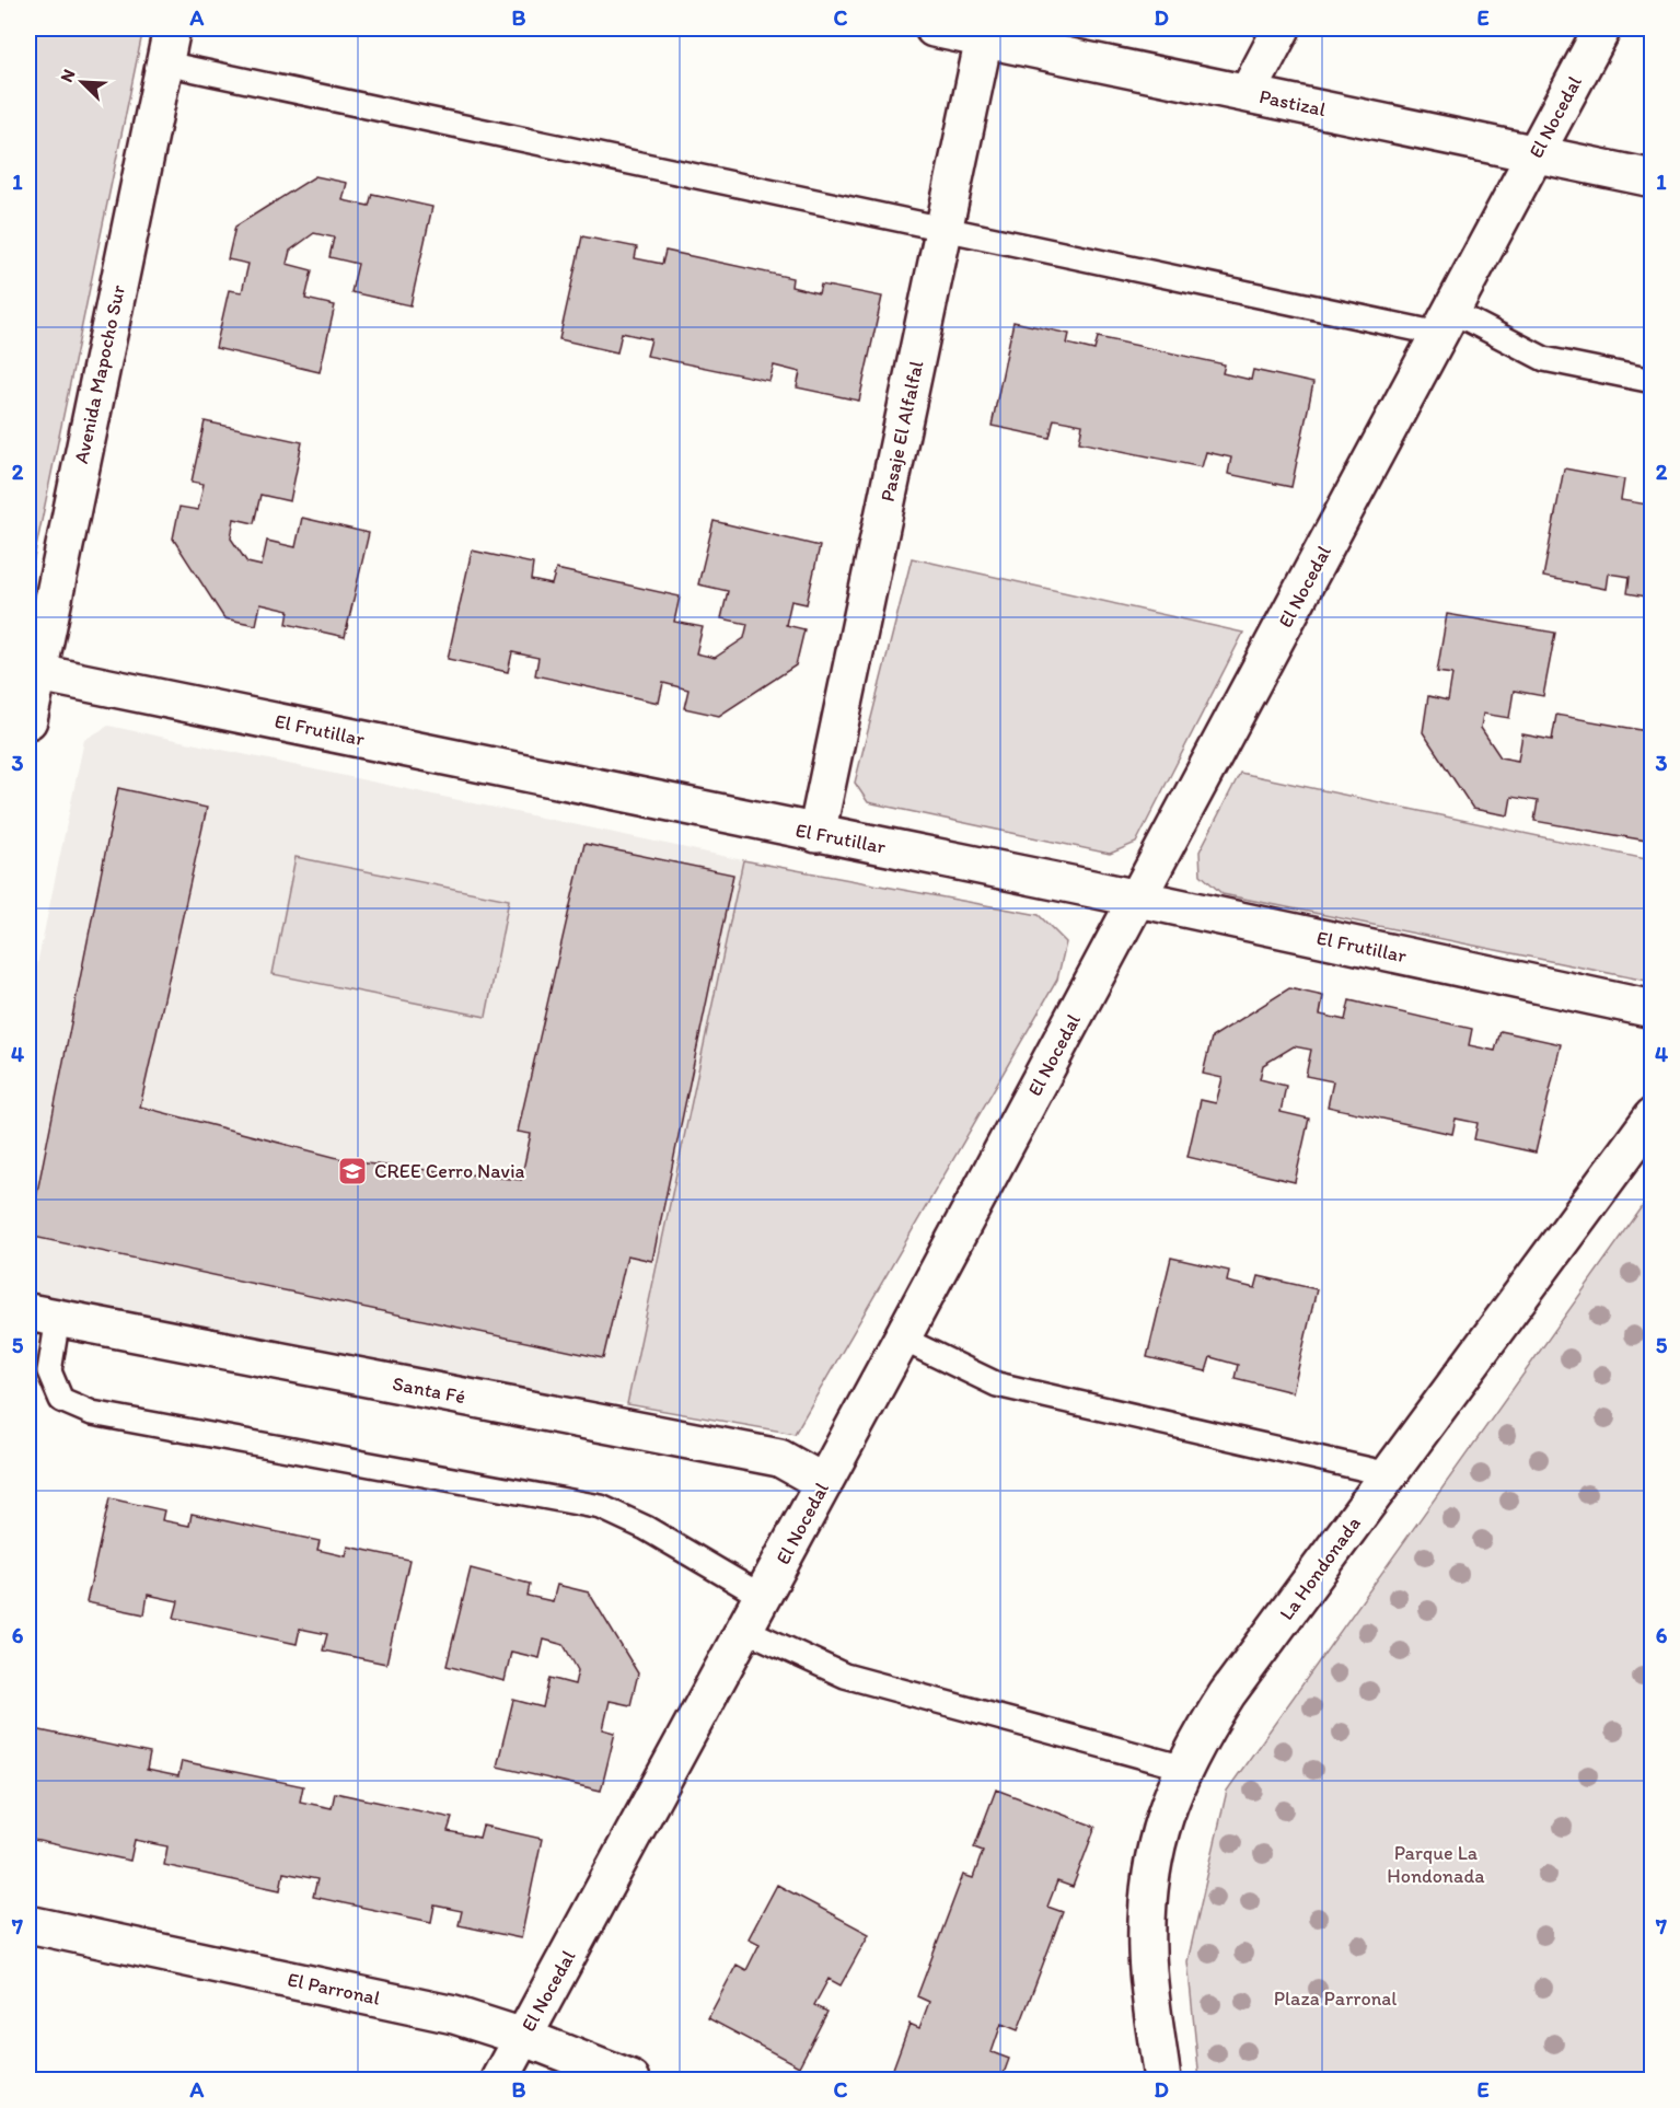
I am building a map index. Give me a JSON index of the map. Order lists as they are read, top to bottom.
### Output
{
  "streets": {
    "street": [
      "Pastizal",
      "El Nocedal",
      "Avenida Mapocho Sur",
      "Pasaje El Alfalfal",
      "El Frutillar",
      "Santa Fé",
      "La Hondonada",
      "El Parronal"
    ]
  },
  "crossings": [
    ["Pastizal", "El Nocedal"],
    ["Pastizal", "Pasaje El Alfalfal"],
    ["El Nocedal", "El Frutillar"],
    ["El Nocedal", "Santa Fé"],
    ["El Nocedal", "El Parronal"],
    ["Avenida Mapocho Sur", "El Frutillar"],
    ["Pasaje El Alfalfal", "El Frutillar"]
  ],
  "parks": ["Parque La Hondonada", "Plaza Parronal"],
  "places": {
    "school or university": ["CREE Cerro Navia"]
  },
  "north": "top left",
  "grid": {
    "columns": [
      "A",
      "B",
      "C",
      "D",
      "E"
    ],
    "rows": [
      "1",
      "2",
      "3",
      "4",
      "5",
      "6",
      "7"
    ]
  }
}
